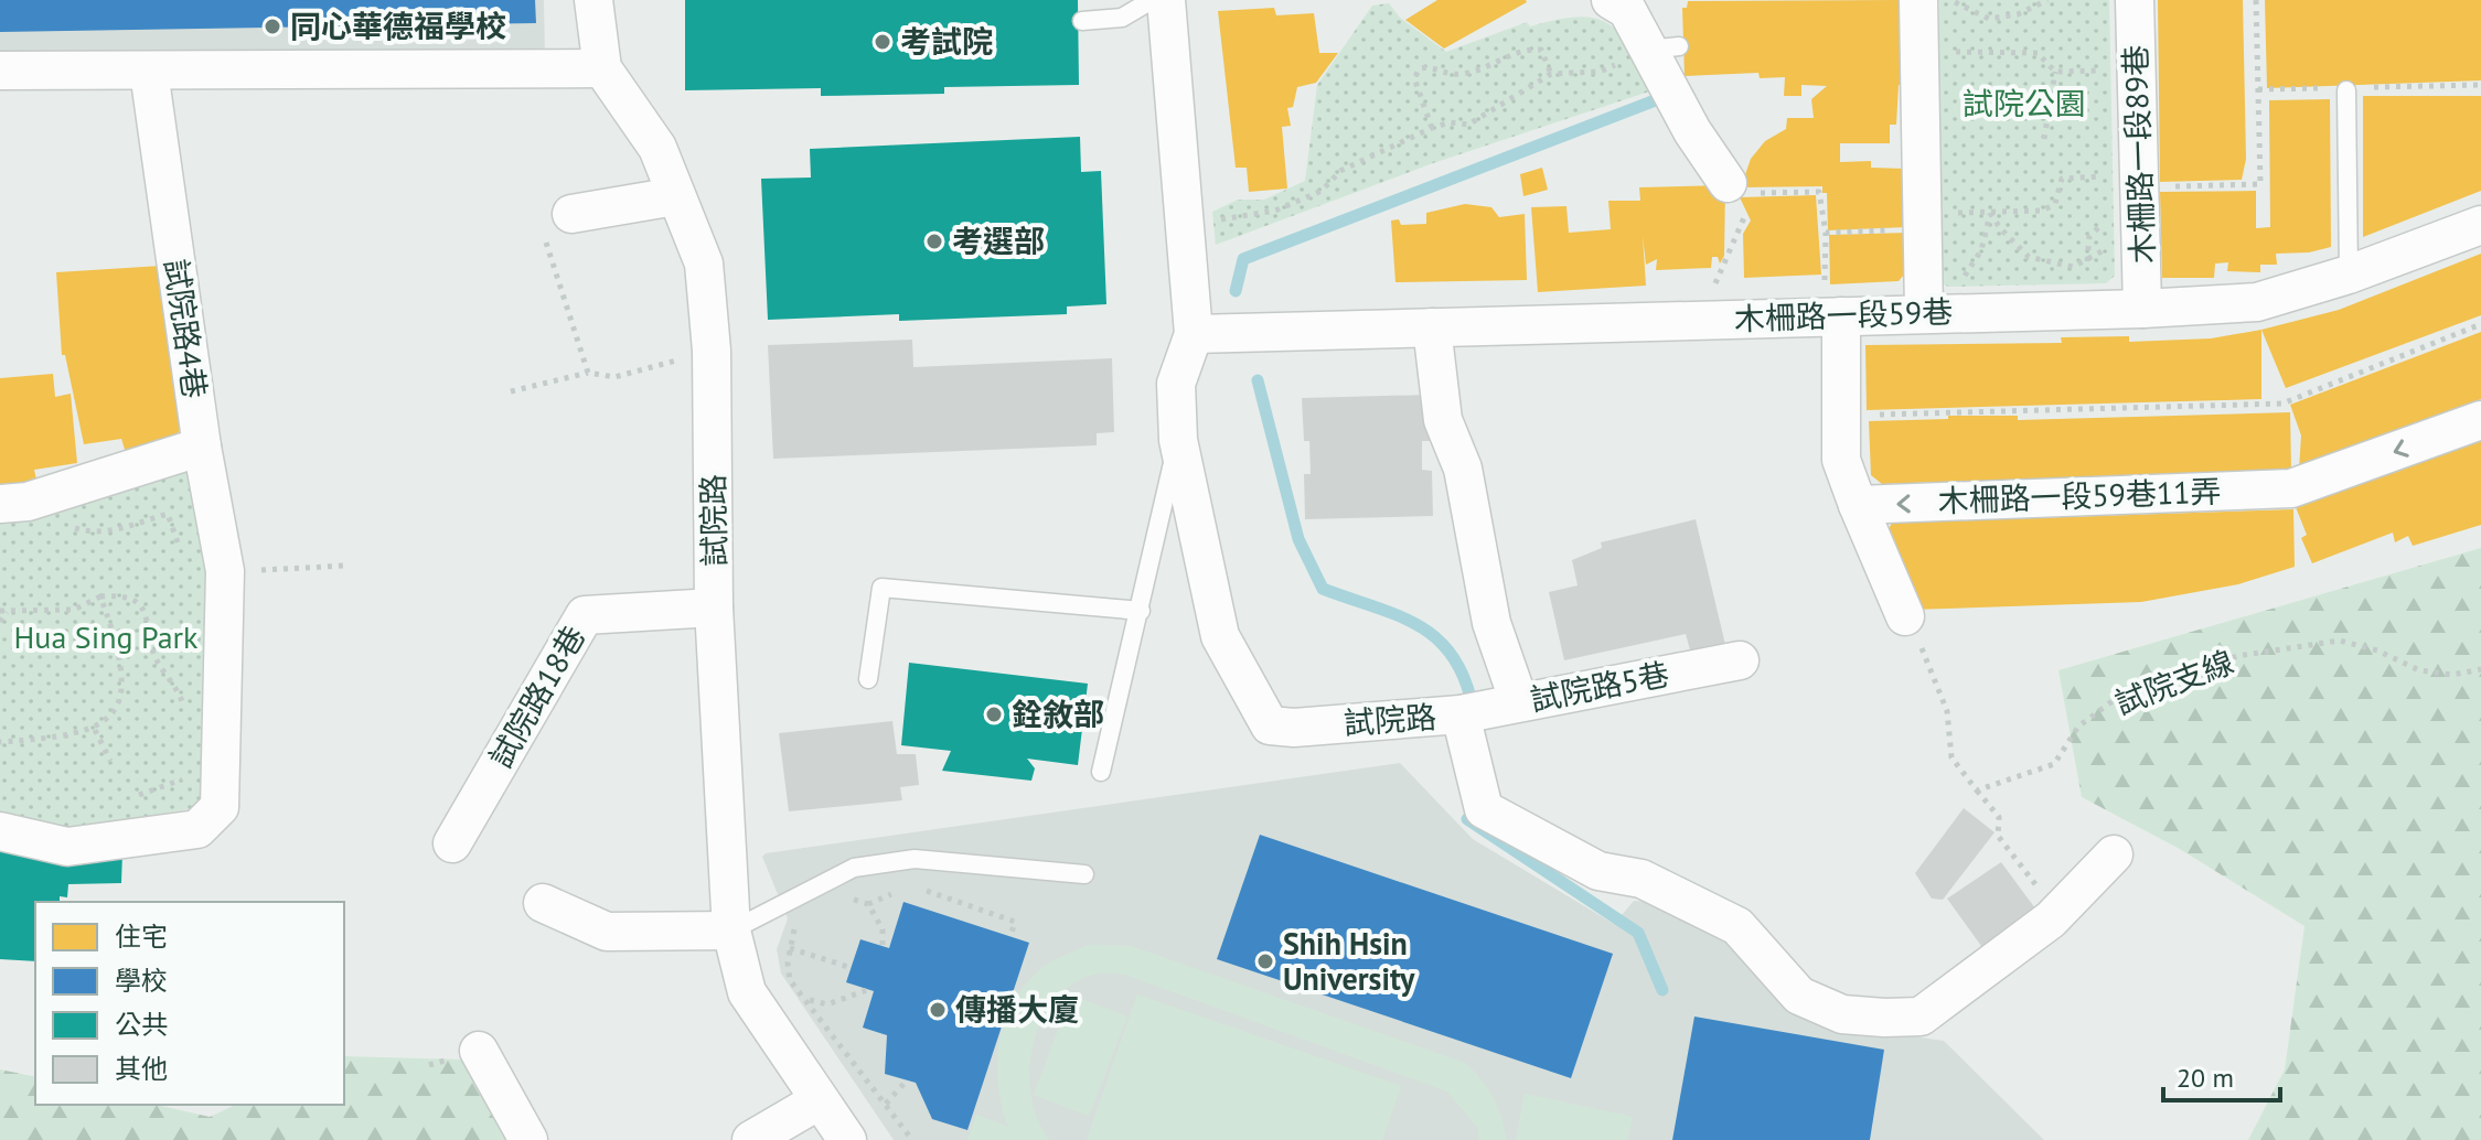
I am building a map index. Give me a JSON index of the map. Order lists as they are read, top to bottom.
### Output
{
  "streets": {
    "street": [
      "木柵路一段89巷",
      "木柵路一段59巷",
      "試院路4巷",
      "木柵路一段59巷11弄",
      "試院路",
      "試院路5巷",
      "試院路18巷"
    ],
    "path": ["試院支線"]
  },
  "crossings": [
    ["木柵路一段89巷", "木柵路一段59巷"],
    ["木柵路一段59巷", "試院路"],
    ["試院路", "試院路5巷"],
    ["試院路", "試院路18巷"]
  ],
  "one_way": ["木柵路一段59巷11弄"],
  "parks": ["試院公園", "Hua Sing Park"],
  "places": [
    "同心華德福學校",
    "考試院",
    "考選部",
    "銓敘部",
    "Shih Hsin University",
    "傳播大廈"
  ],
  "legend": [
    "住宅",
    "學校",
    "公共",
    "其他"
  ],
  "scale_bar": "20 m"
}
